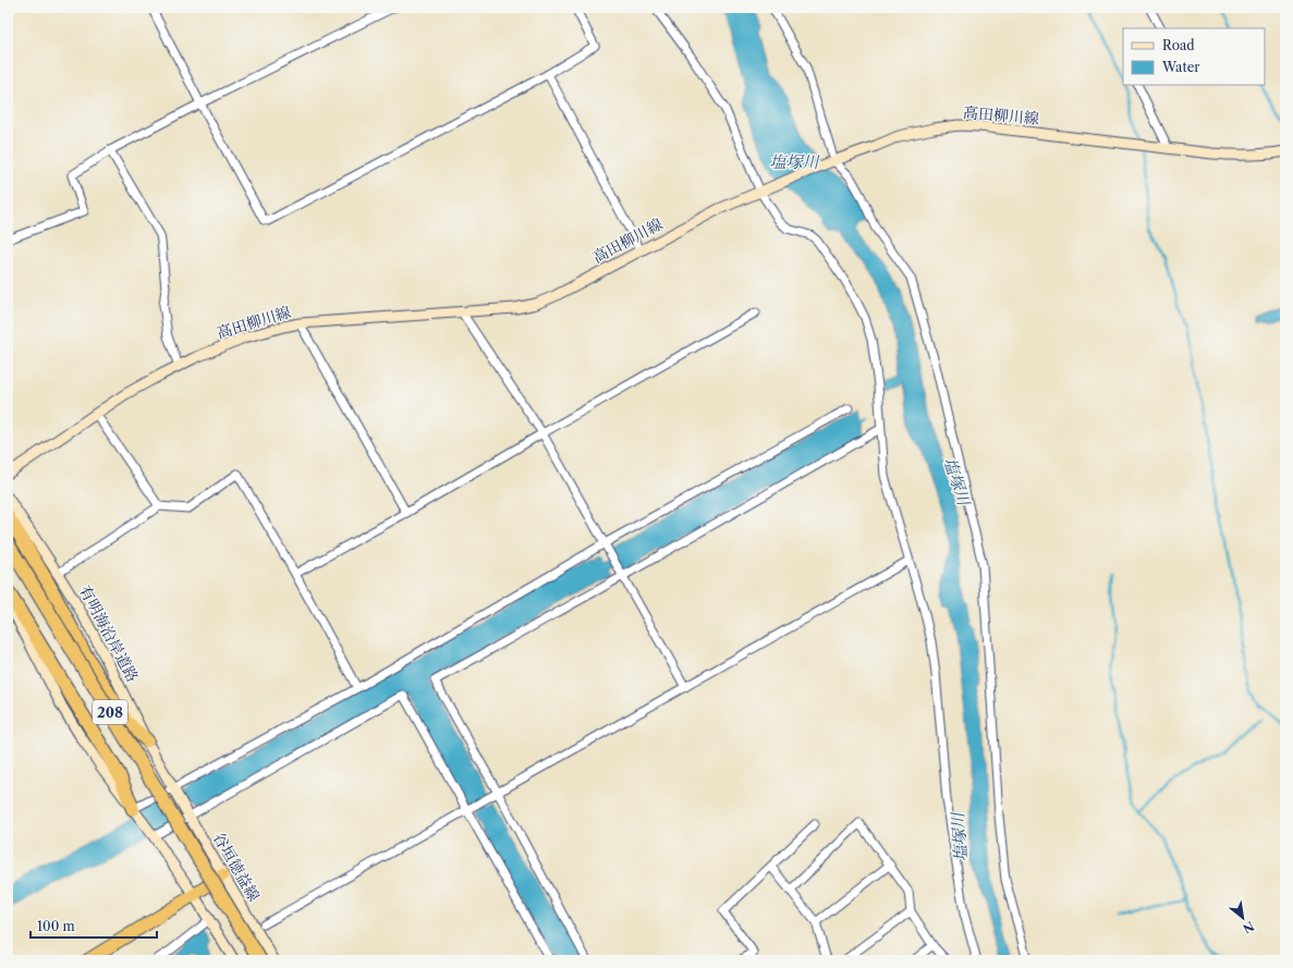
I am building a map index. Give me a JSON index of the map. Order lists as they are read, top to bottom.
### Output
{
  "streets": {
    "highway": ["208"],
    "main road": ["高田柳川線", "有明海沿岸道路", "谷垣徳益線"]
  },
  "crossings": [
    ["有明海沿岸道路", "谷垣徳益線"],
    ["208", "谷垣徳益線"]
  ],
  "water": ["塩塚川"],
  "legend": ["Road", "Water"],
  "scale_bar": "100 m",
  "north": "bottom right"
}
